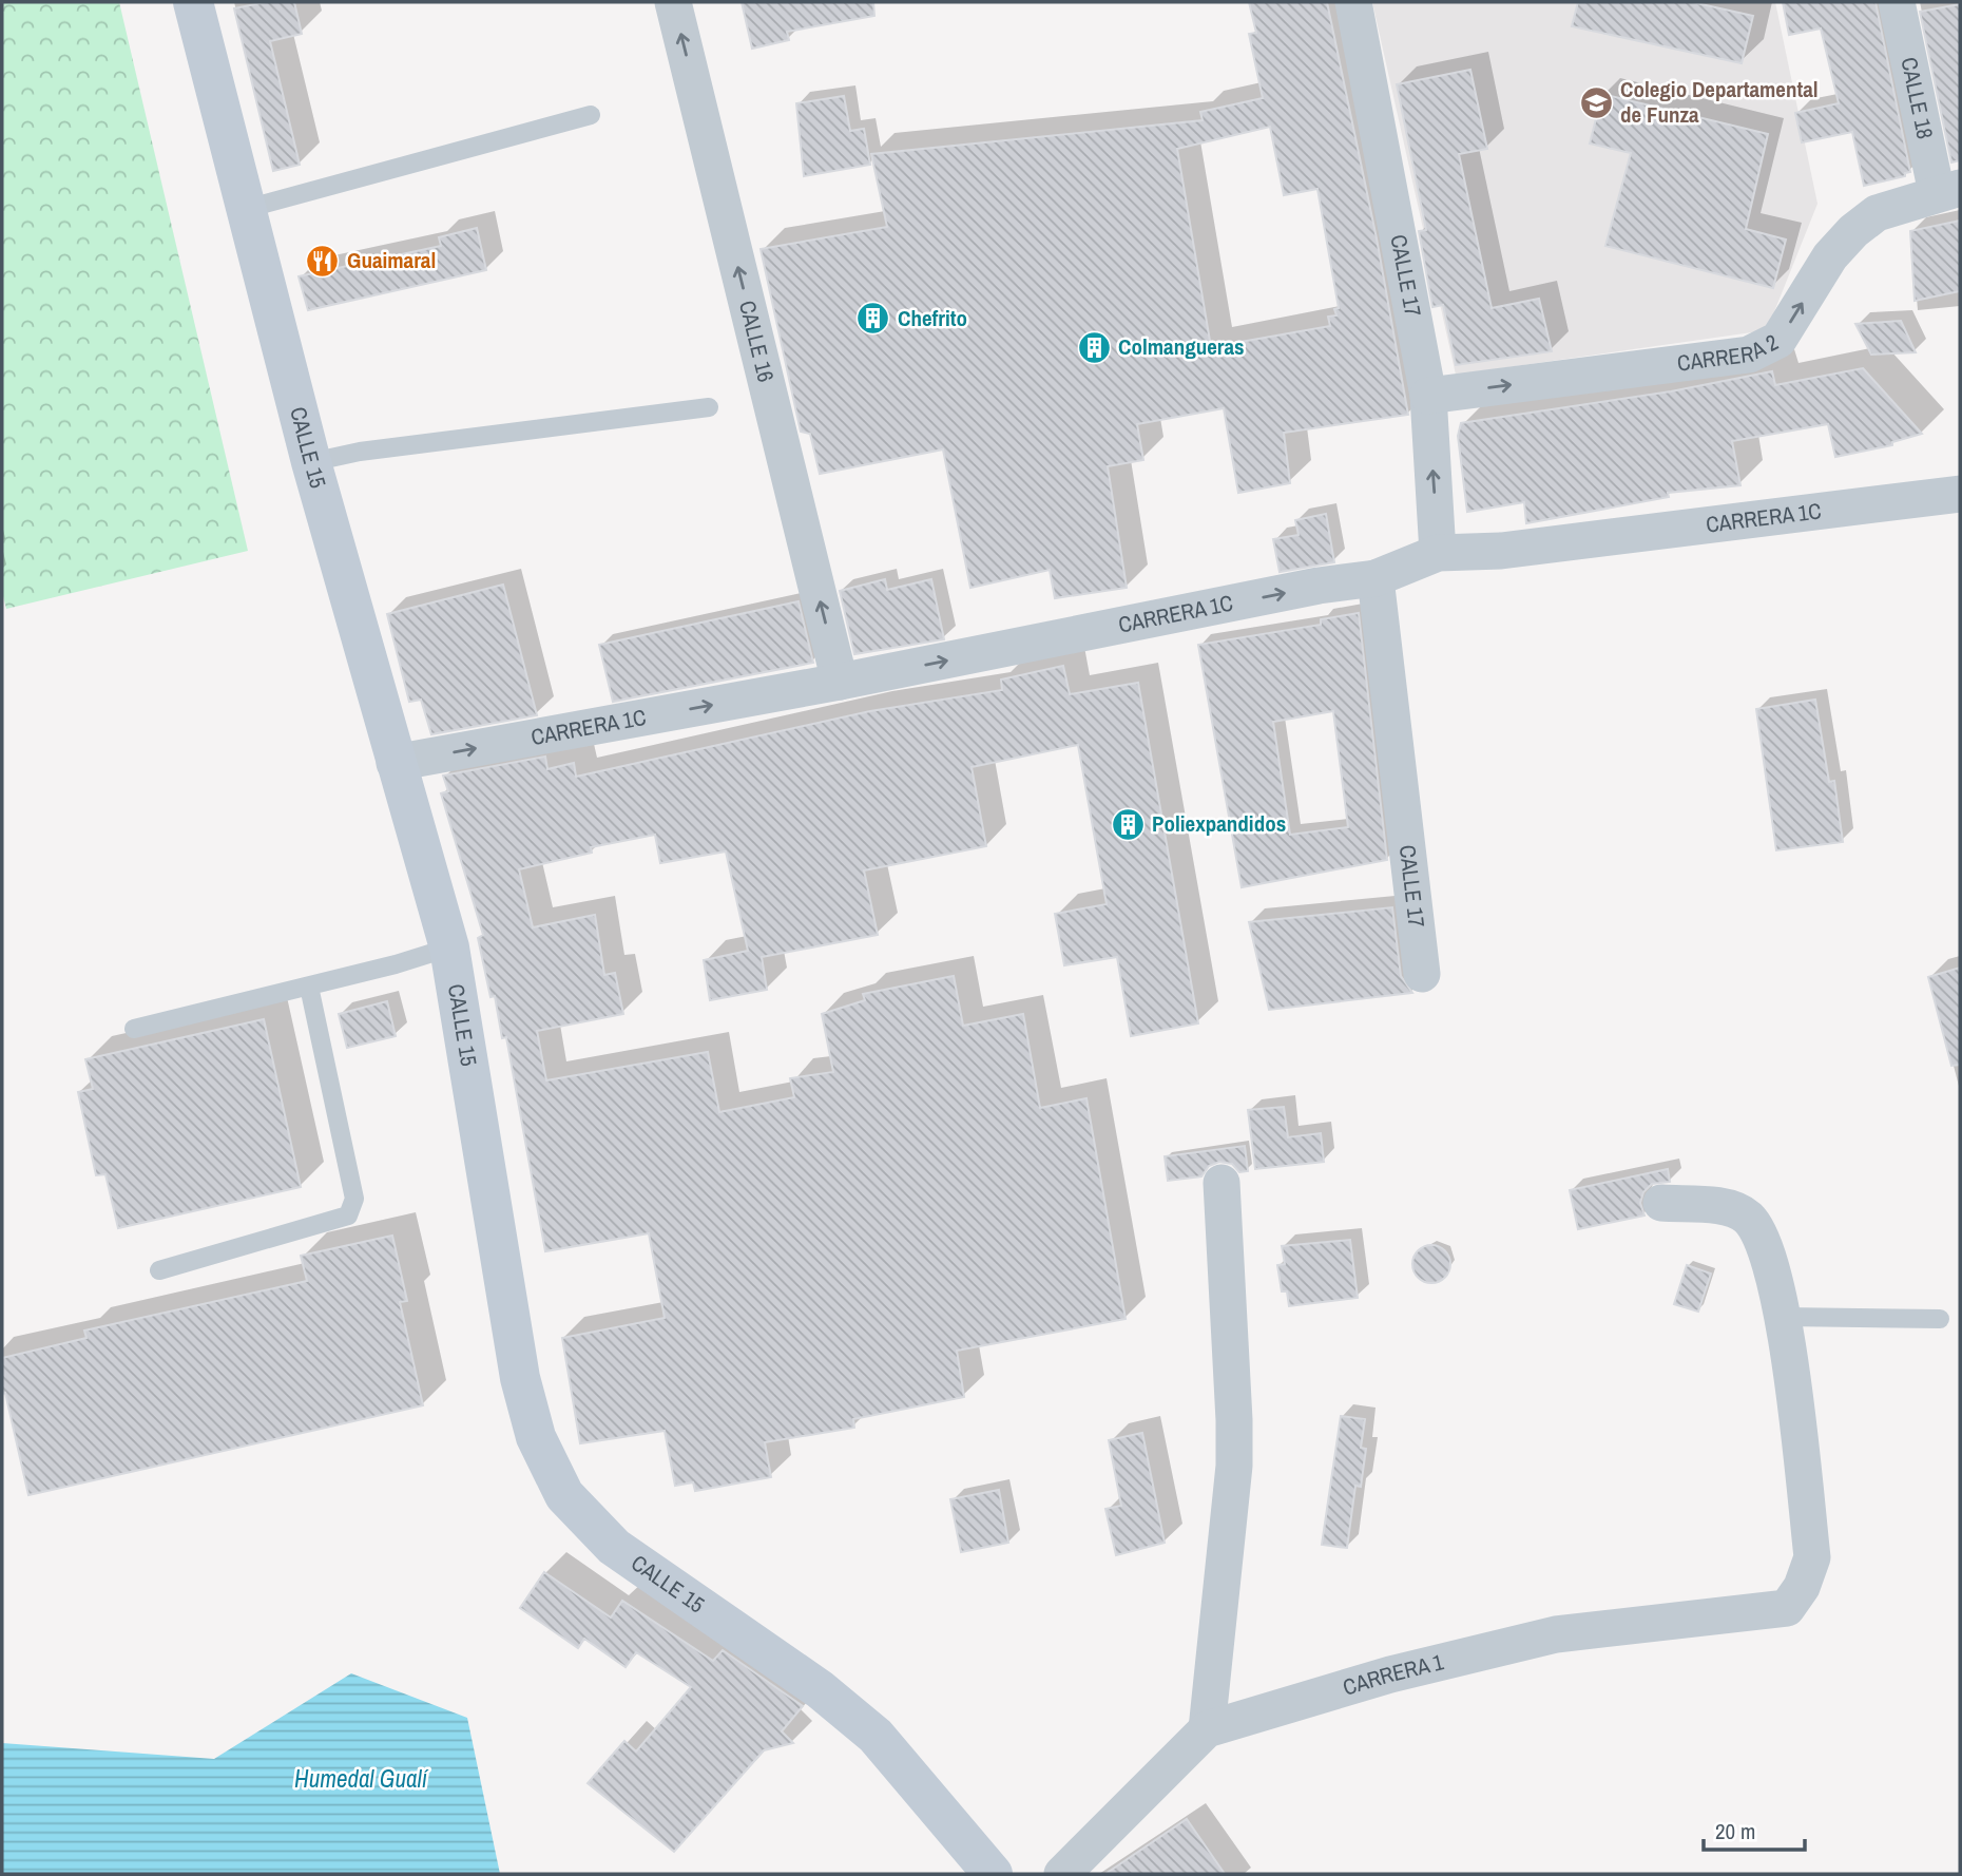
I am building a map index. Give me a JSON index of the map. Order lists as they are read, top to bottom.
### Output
{
  "streets": {
    "street": [
      "CALLE 18",
      "CALLE 17",
      "CALLE 16",
      "CARRERA 2",
      "CALLE 15",
      "CARRERA 1C",
      "CARRERA 1"
    ]
  },
  "crossings": [
    ["CALLE 18", "CARRERA 2"],
    ["CALLE 17", "CARRERA 2"],
    ["CALLE 17", "CARRERA 1C"],
    ["CALLE 16", "CARRERA 1C"],
    ["CALLE 15", "CARRERA 1C"]
  ],
  "one_way": ["CALLE 16", "CARRERA 2", "CARRERA 1C"],
  "water": ["Humedal Gualí"],
  "places": {
    "school or university": ["Colegio Departamental de Funza"],
    "restaurant": ["Guaimaral"],
    "building": ["Chefrito", "Colmangueras", "Poliexpandidos"]
  },
  "scale_bar": "20 m"
}
